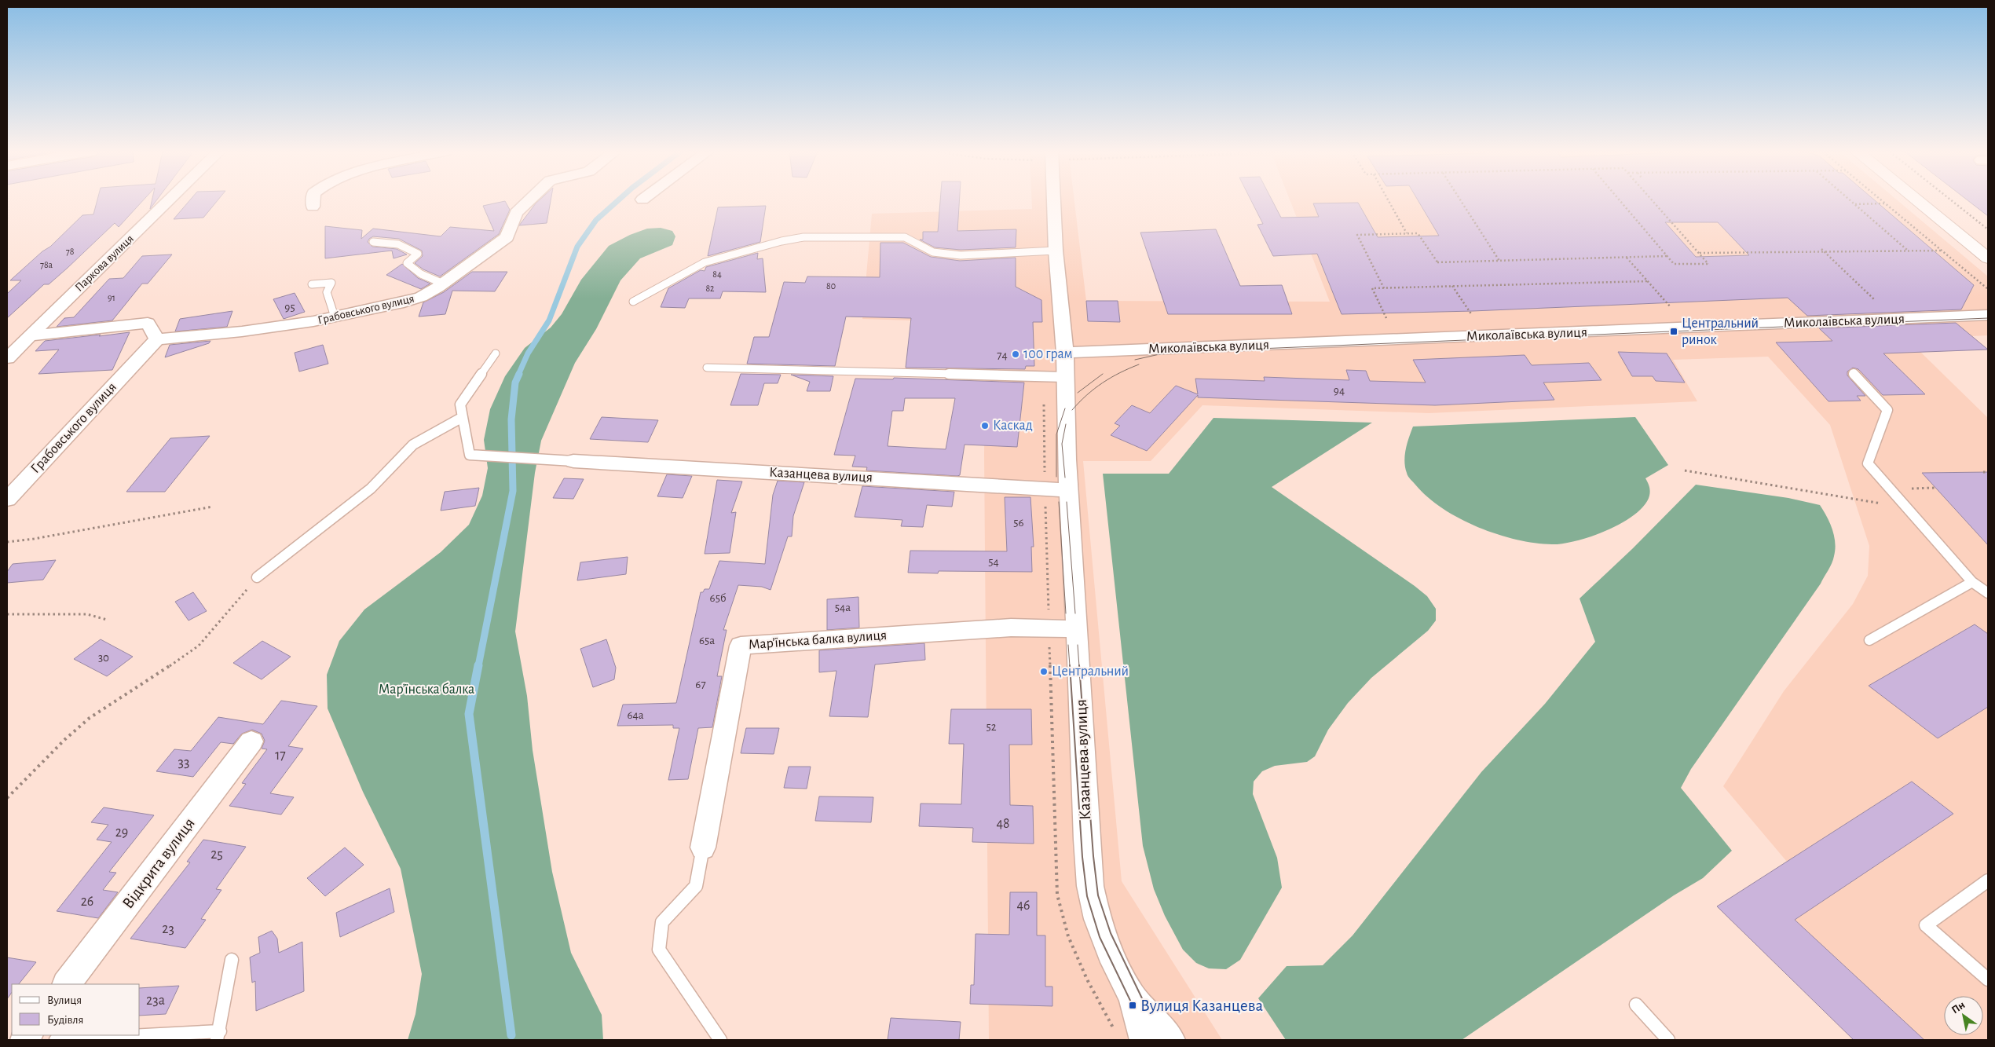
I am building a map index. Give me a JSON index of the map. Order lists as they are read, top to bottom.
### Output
{
  "streets": {
    "street": [
      "Паркова вулиця",
      "Грабовського вулиця",
      "Миколаївська вулиця",
      "Казанцева вулиця",
      "Мар’їнська балка вулиця",
      "Відкрита вулиця"
    ]
  },
  "crossings": [
    ["Миколаївська вулиця", "Казанцева вулиця"],
    ["Казанцева вулиця", "Мар’їнська балка вулиця"]
  ],
  "parks": ["Мар’їнська балка"],
  "places": {
    "transit": ["Центральний ринок", "Вулиця Казанцева"],
    "other": ["100 грам", "Каскад", "Центральний"]
  },
  "house_numbers": [
    "78",
    "78а",
    "84",
    "80",
    "82",
    "91",
    "95",
    "74",
    "94",
    "56",
    "54",
    "65б",
    "54а",
    "65а",
    "30",
    "67",
    "64а",
    "52",
    "17",
    "33",
    "48",
    "29",
    "25",
    "26",
    "46",
    "23",
    "23а"
  ],
  "legend": ["Вулиця", "Будівля"],
  "north": "top left"
}
